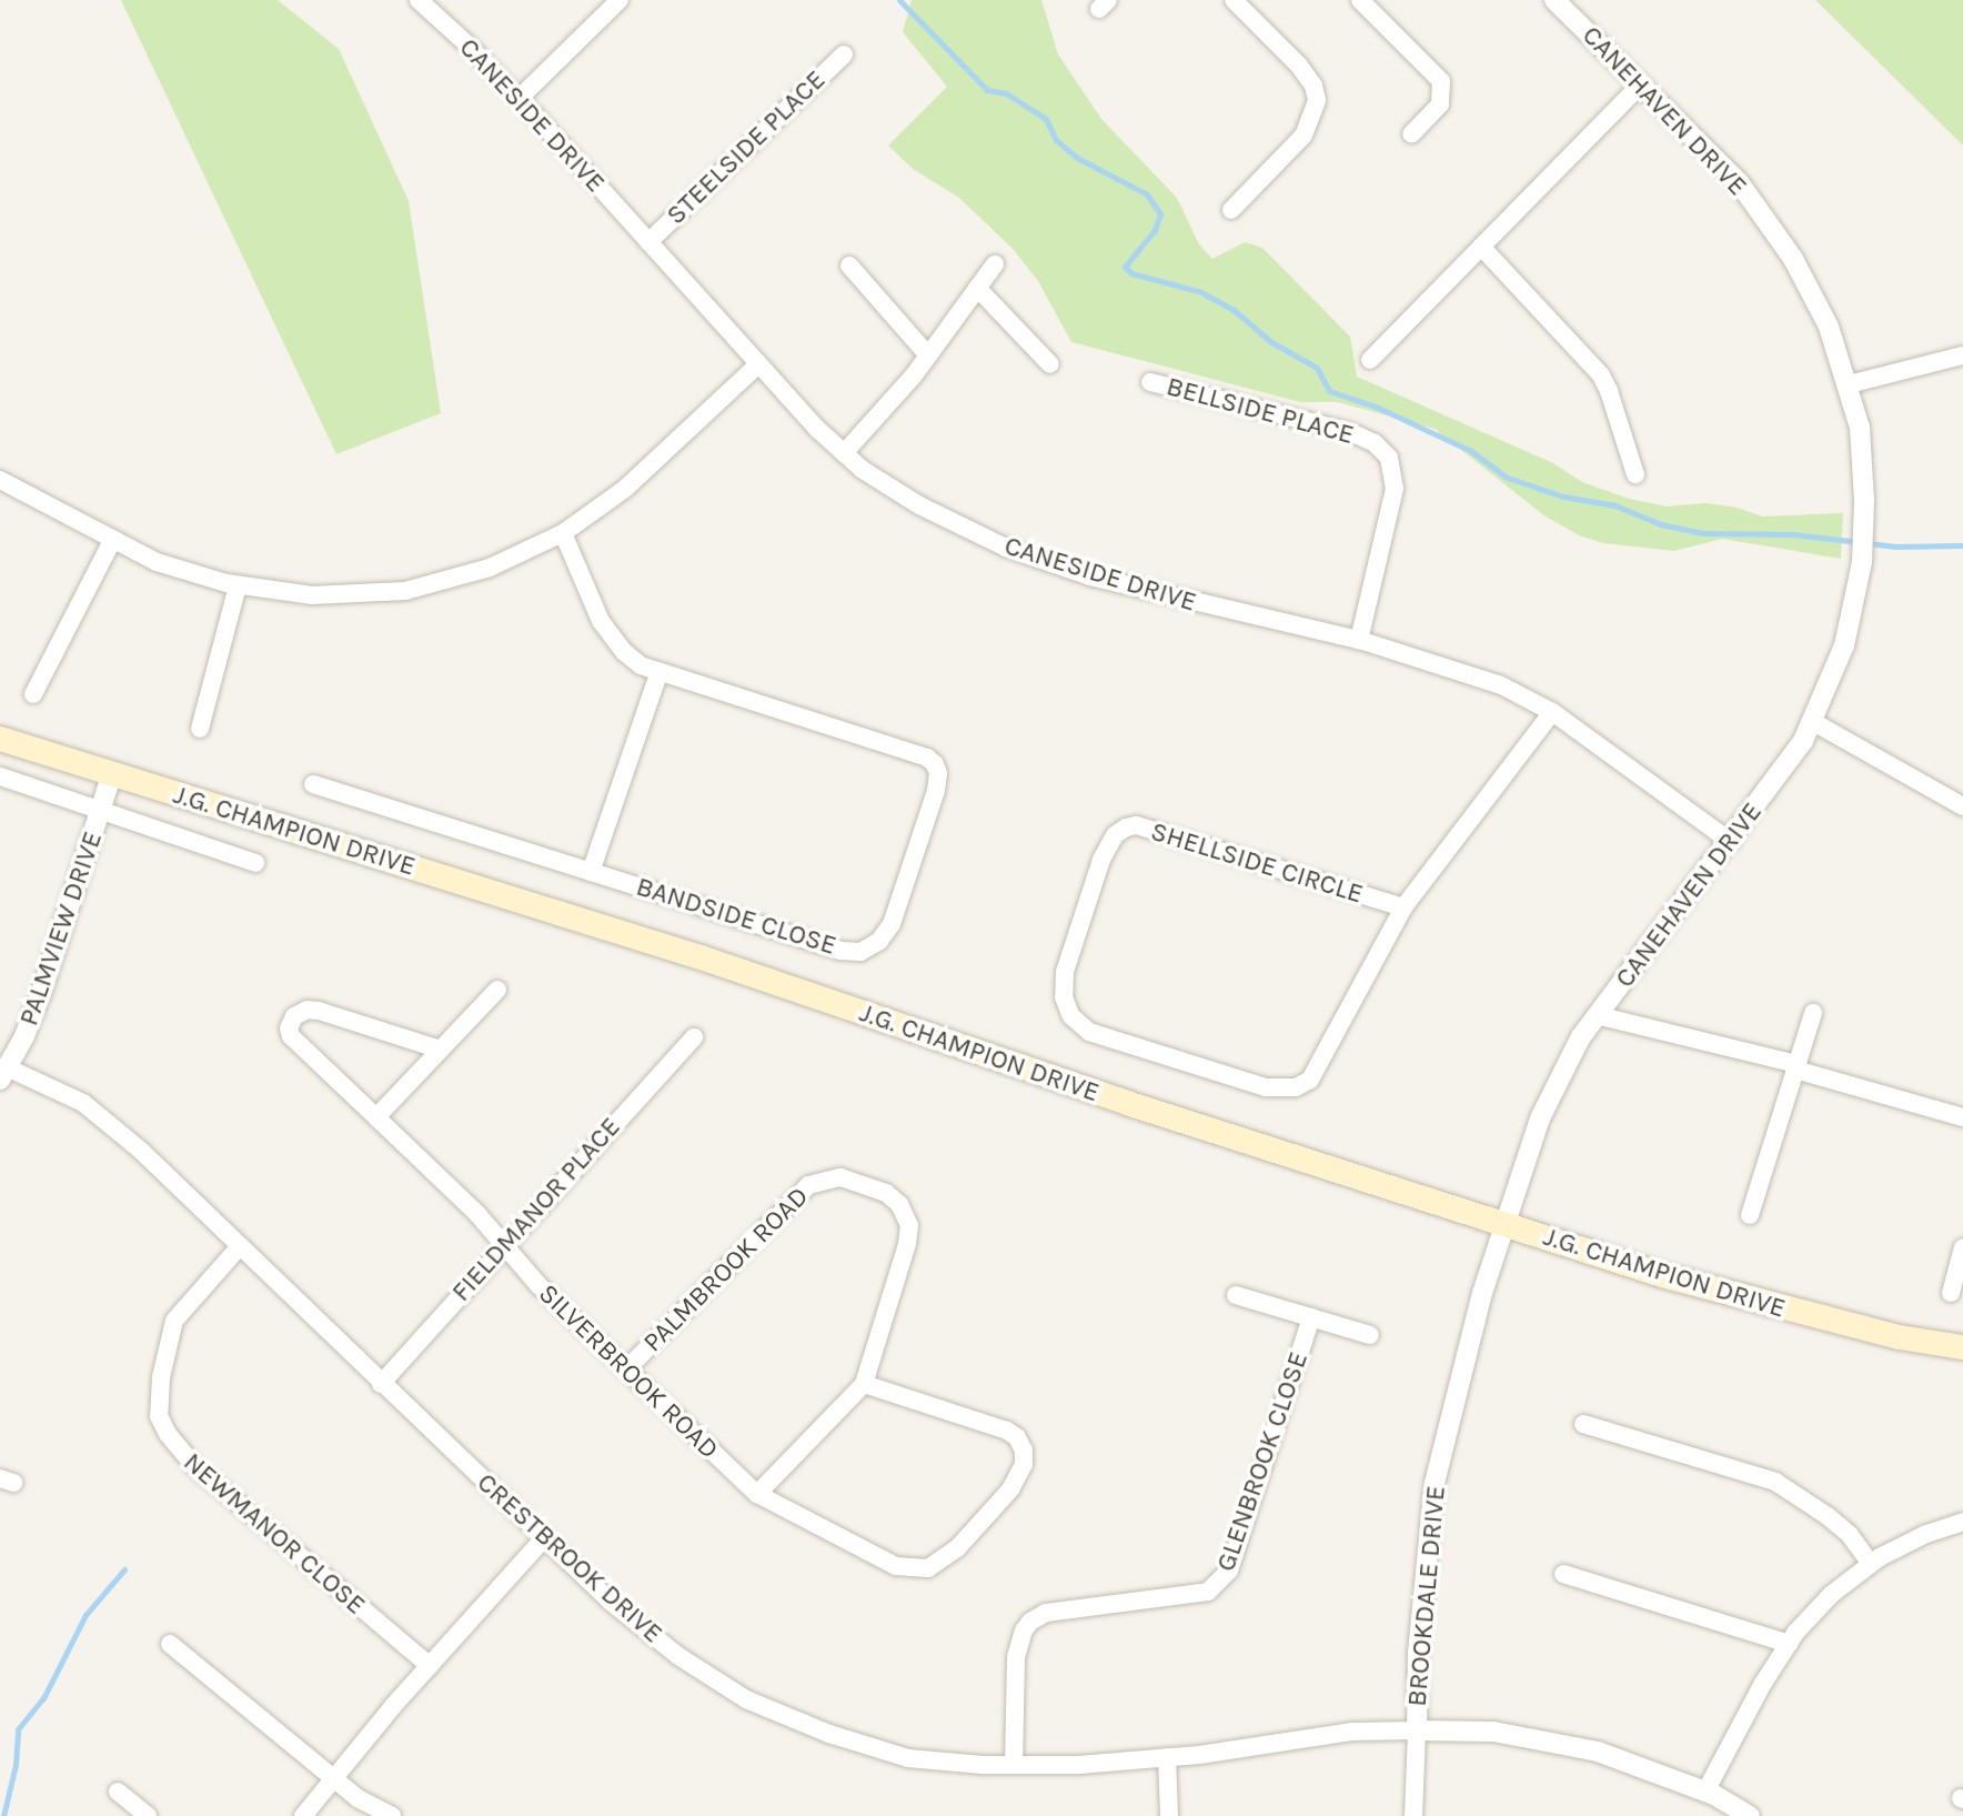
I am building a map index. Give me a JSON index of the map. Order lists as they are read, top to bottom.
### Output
{
  "streets": {
    "main road": ["J.G. CHAMPION DRIVE"],
    "street": [
      "CANEHAVEN DRIVE",
      "CANESIDE DRIVE",
      "STEELSIDE PLACE",
      "BELLSIDE PLACE",
      "SHELLSIDE CIRCLE",
      "BANDSIDE CLOSE",
      "PALMVIEW DRIVE",
      "FIELDMANOR PLACE",
      "PALMBROOK ROAD",
      "SILVERBROOK ROAD",
      "GLENBROOK CLOSE",
      "NEWMANOR CLOSE",
      "CRESTBROOK DRIVE",
      "BROOKDALE DRIVE"
    ]
  },
  "crossings": [
    ["CANEHAVEN DRIVE", "CANESIDE DRIVE"],
    ["CANEHAVEN DRIVE", "J.G. CHAMPION DRIVE"],
    ["CANEHAVEN DRIVE", "BROOKDALE DRIVE"],
    ["CANESIDE DRIVE", "STEELSIDE PLACE"],
    ["CANESIDE DRIVE", "BELLSIDE PLACE"],
    ["CANESIDE DRIVE", "SHELLSIDE CIRCLE"],
    ["J.G. CHAMPION DRIVE", "PALMVIEW DRIVE"],
    ["J.G. CHAMPION DRIVE", "BROOKDALE DRIVE"],
    ["PALMVIEW DRIVE", "CRESTBROOK DRIVE"],
    ["FIELDMANOR PLACE", "SILVERBROOK ROAD"],
    ["FIELDMANOR PLACE", "CRESTBROOK DRIVE"],
    ["PALMBROOK ROAD", "SILVERBROOK ROAD"],
    ["GLENBROOK CLOSE", "CRESTBROOK DRIVE"],
    ["NEWMANOR CLOSE", "CRESTBROOK DRIVE"],
    ["CRESTBROOK DRIVE", "BROOKDALE DRIVE"]
  ]
}
